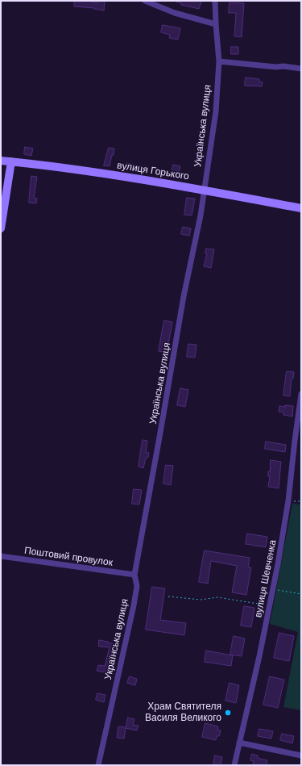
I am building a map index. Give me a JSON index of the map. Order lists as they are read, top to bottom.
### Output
{
  "streets": {
    "street": [
      "Українська вулиця",
      "вулиця Горького",
      "Поштовий провулок",
      "вулиця Шевченка"
    ]
  },
  "crossings": [
    ["Українська вулиця", "вулиця Горького"],
    ["Українська вулиця", "Поштовий провулок"]
  ],
  "places": ["Храм Святителя Василя Великого"]
}
